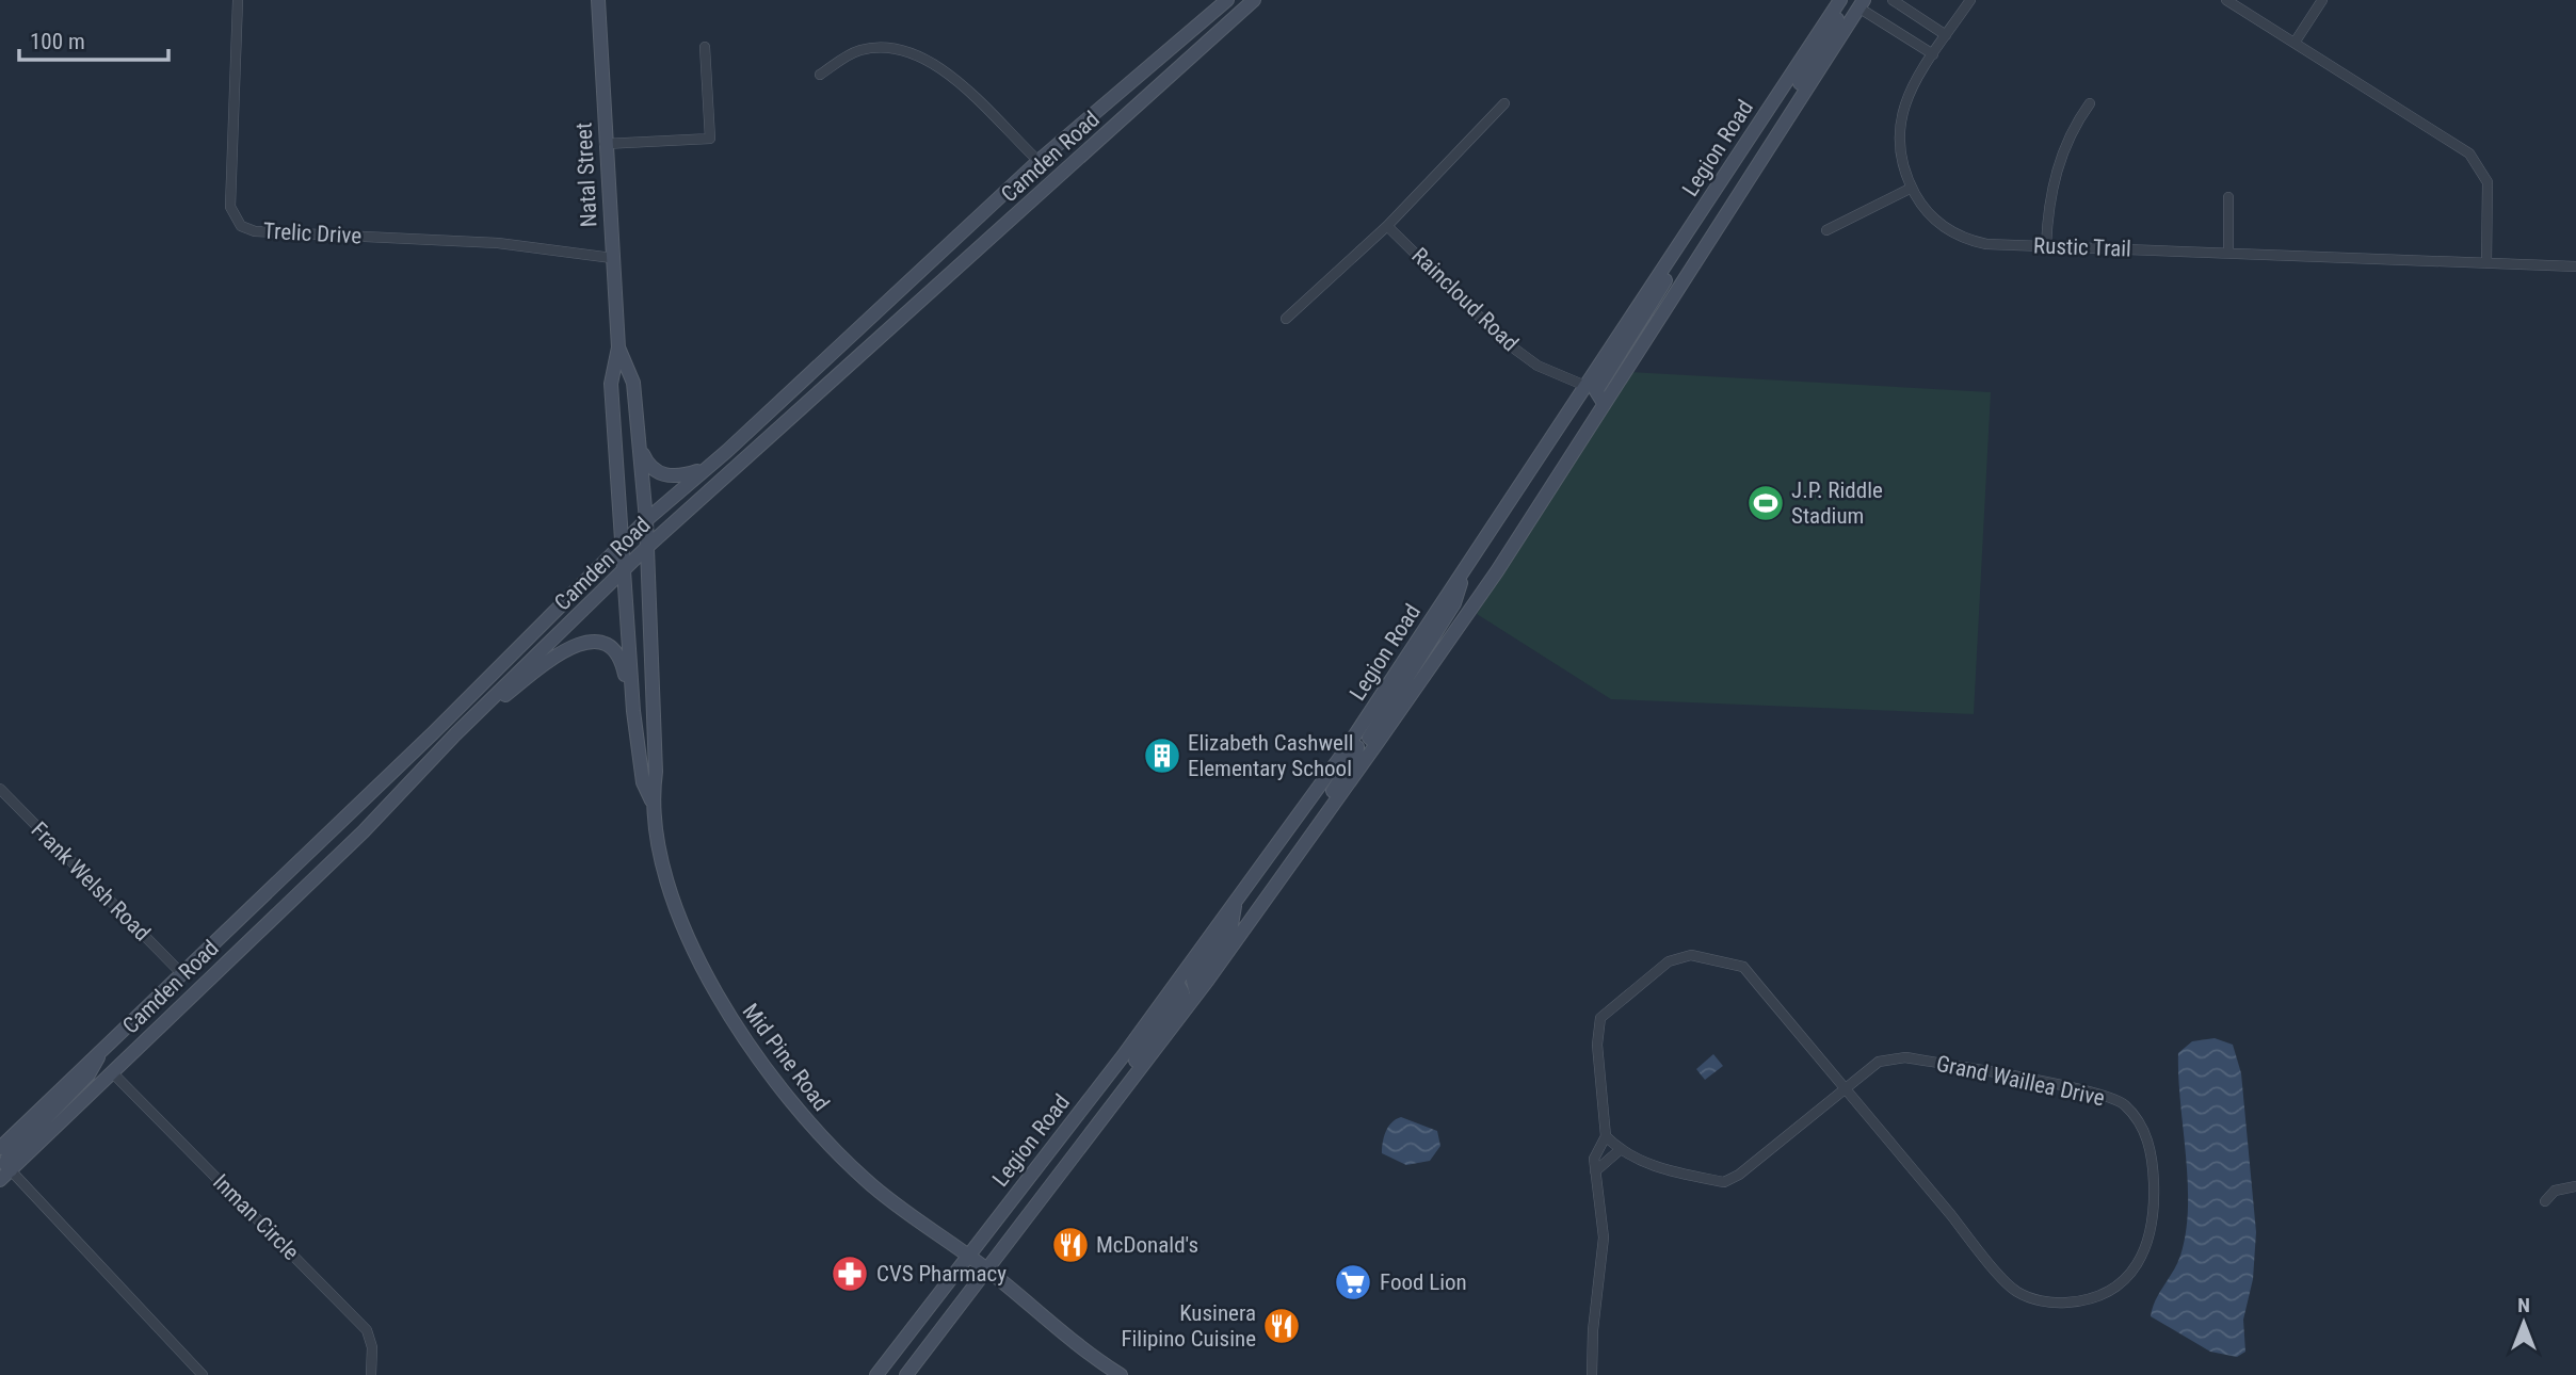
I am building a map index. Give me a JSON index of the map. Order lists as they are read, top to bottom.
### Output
{
  "streets": {
    "main road": [
      "Legion Road",
      "Camden Road",
      "Natal Street",
      "Mid Pine Road"
    ],
    "street": [
      "Trelic Drive",
      "Rustic Trail",
      "Raincloud Road",
      "Frank Welsh Road",
      "Grand Waillea Drive",
      "Inman Circle"
    ]
  },
  "crossings": [
    ["Legion Road", "Raincloud Road"],
    ["Legion Road", "Mid Pine Road"],
    ["Camden Road", "Natal Street"],
    ["Camden Road", "Frank Welsh Road"],
    ["Camden Road", "Mid Pine Road"],
    ["Camden Road", "Inman Circle"],
    ["Natal Street", "Trelic Drive"],
    ["Natal Street", "Mid Pine Road"]
  ],
  "places": {
    "sports": ["J.P. Riddle Stadium"],
    "building": ["Elizabeth Cashwell Elementary School"],
    "restaurant": ["McDonald's", "Kusinera Filipino Cuisine"],
    "pharmacy": ["CVS Pharmacy"],
    "supermarket": ["Food Lion"]
  },
  "scale_bar": "100 m",
  "north": "top"
}
